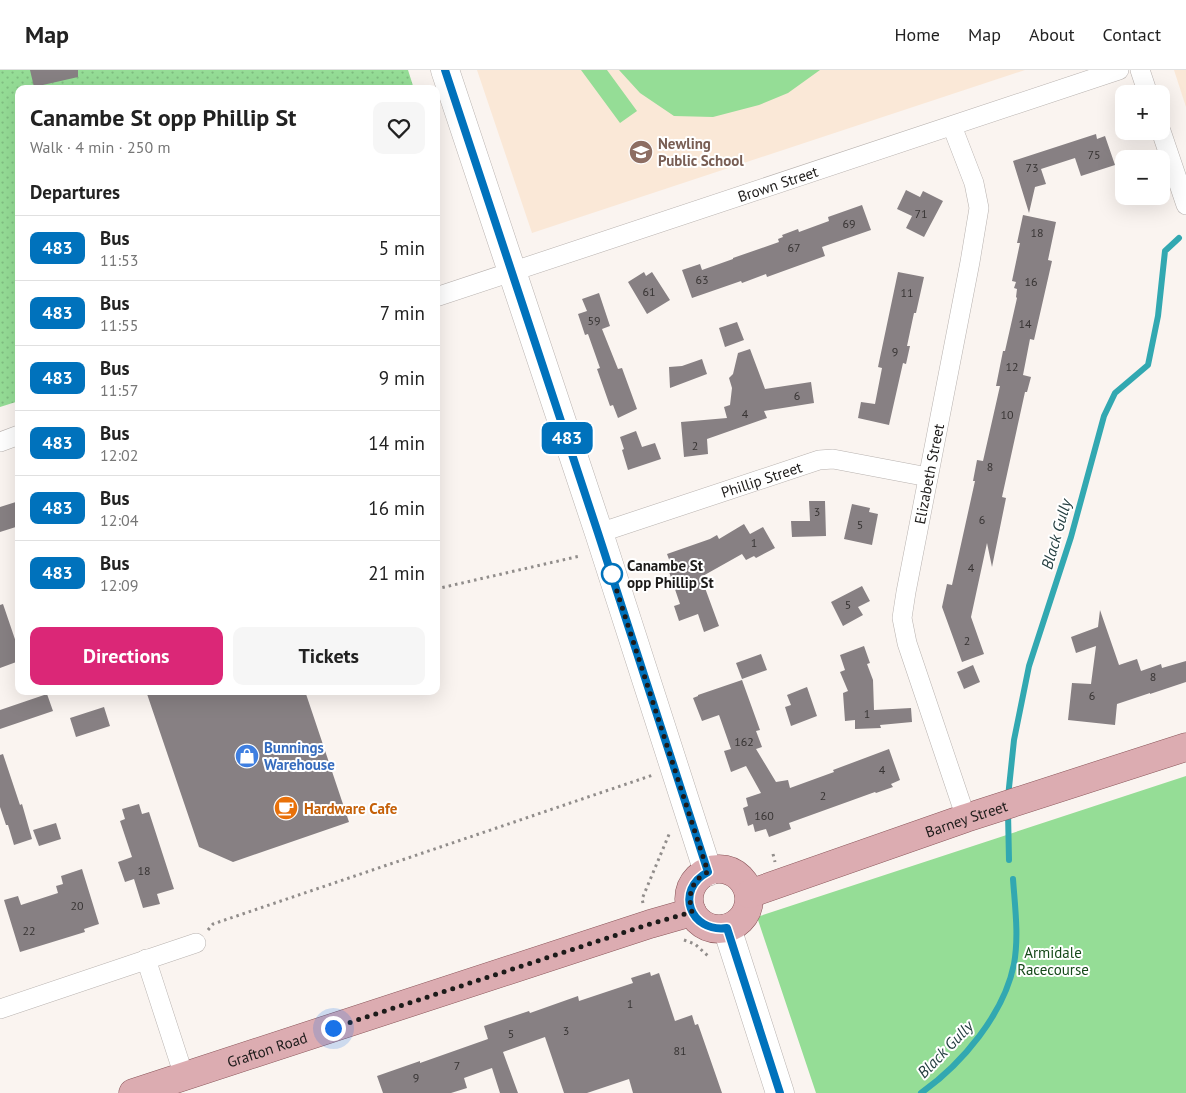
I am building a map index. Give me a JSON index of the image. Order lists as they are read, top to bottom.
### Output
{
  "streets": {
    "main road": ["Barney Street", "Grafton Road"],
    "street": ["Brown Street", "Elizabeth Street", "Phillip Street"]
  },
  "crossings": [
    ["Brown Street", "Elizabeth Street"],
    ["Elizabeth Street", "Phillip Street"],
    ["Elizabeth Street", "Barney Street"],
    ["Barney Street", "Grafton Road"]
  ],
  "water": ["Black Gully"],
  "parks": ["Armidale Racecourse"],
  "places": {
    "school or university": ["Newling Public School"],
    "other": ["Canambe St opp Phillip St"],
    "shop": ["Bunnings Warehouse"],
    "cafe": ["Hardware Cafe"]
  },
  "lines": ["bus line 483"],
  "house_numbers": [
    "75",
    "73",
    "71",
    "69",
    "18",
    "67",
    "63",
    "16",
    "61",
    "11",
    "59",
    "14",
    "9",
    "12",
    "6",
    "4",
    "10",
    "2",
    "8",
    "3",
    "6",
    "5",
    "1",
    "4",
    "5",
    "2",
    "8",
    "6",
    "1",
    "162",
    "4",
    "2",
    "160",
    "18",
    "20",
    "22",
    "1",
    "3",
    "5",
    "81",
    "7",
    "9"
  ],
  "page": {
    "header": "Map",
    "nav": [
      "Home",
      "Map",
      "About",
      "Contact"
    ],
    "on_map": "483",
    "map_buttons": ["+", "−"],
    "heading": [
      ["Canambe St opp Phillip St", "Walk · 4 min · 250 m"],
      "Departures"
    ],
    "list": [
      {
        "mark": "483",
        "name": "Bus",
        "note": "11:53",
        "value": "5 min"
      },
      {
        "mark": "483",
        "name": "Bus",
        "note": "11:55",
        "value": "7 min"
      },
      {
        "mark": "483",
        "name": "Bus",
        "note": "11:57",
        "value": "9 min"
      },
      {
        "mark": "483",
        "name": "Bus",
        "note": "12:02",
        "value": "14 min"
      },
      {
        "mark": "483",
        "name": "Bus",
        "note": "12:04",
        "value": "16 min"
      },
      {
        "mark": "483",
        "name": "Bus",
        "note": "12:09",
        "value": "21 min"
      }
    ],
    "buttons": ["Directions", "Tickets"]
  }
}
